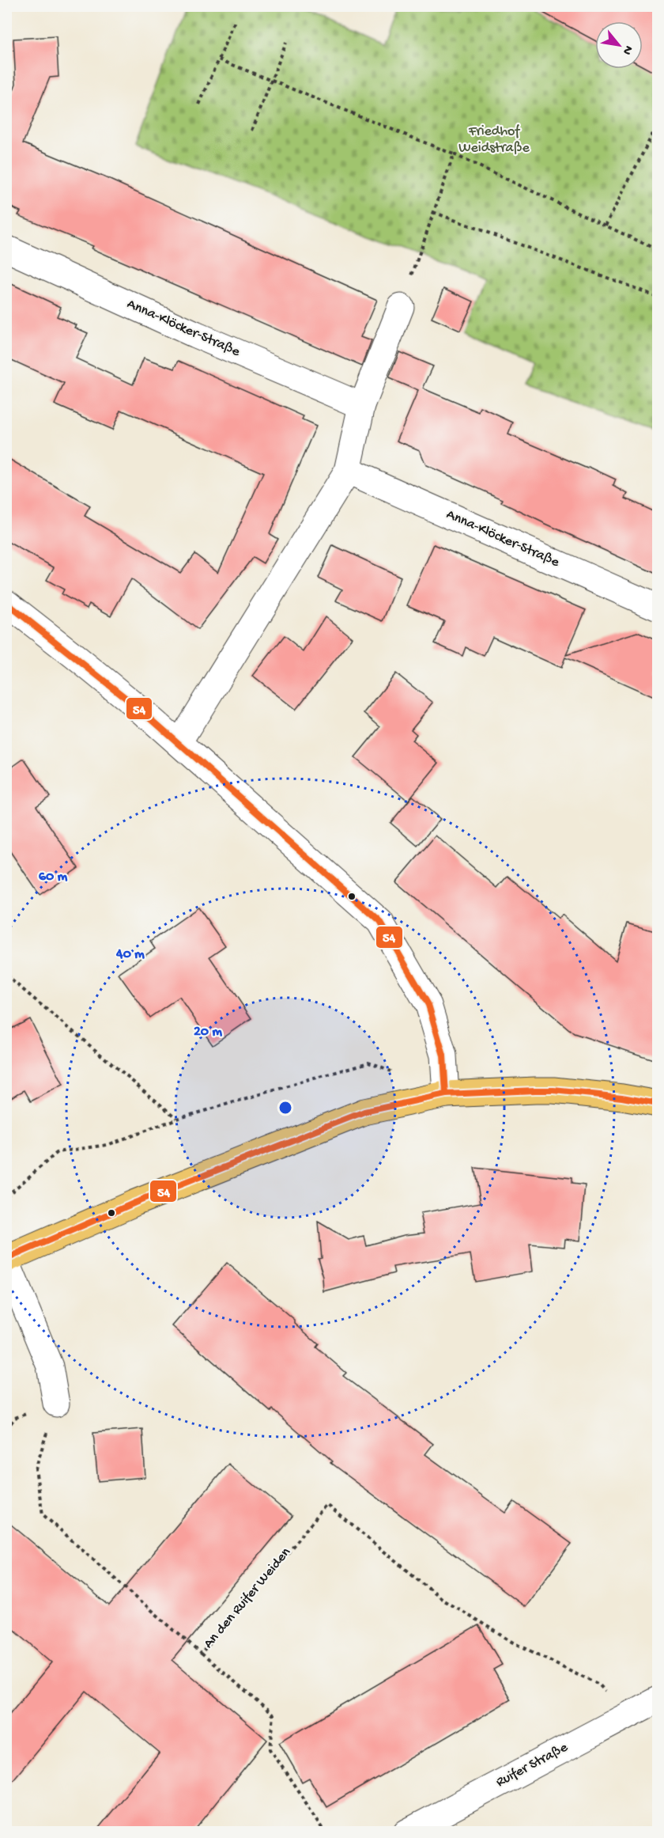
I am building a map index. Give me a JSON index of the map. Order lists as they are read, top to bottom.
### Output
{
  "streets": {
    "street": ["Anna-Klöcker-Straße", "Ruifer Straße"],
    "path": ["An den Ruifer Weiden"]
  },
  "crossings": [
    ["An den Ruifer Weiden", "Ruifer Straße"]
  ],
  "parks": ["Friedhof Weidstraße"],
  "lines": ["transit line 54"],
  "north": "bottom right",
  "rings": ["60 m", "40 m", "20 m"]
}
